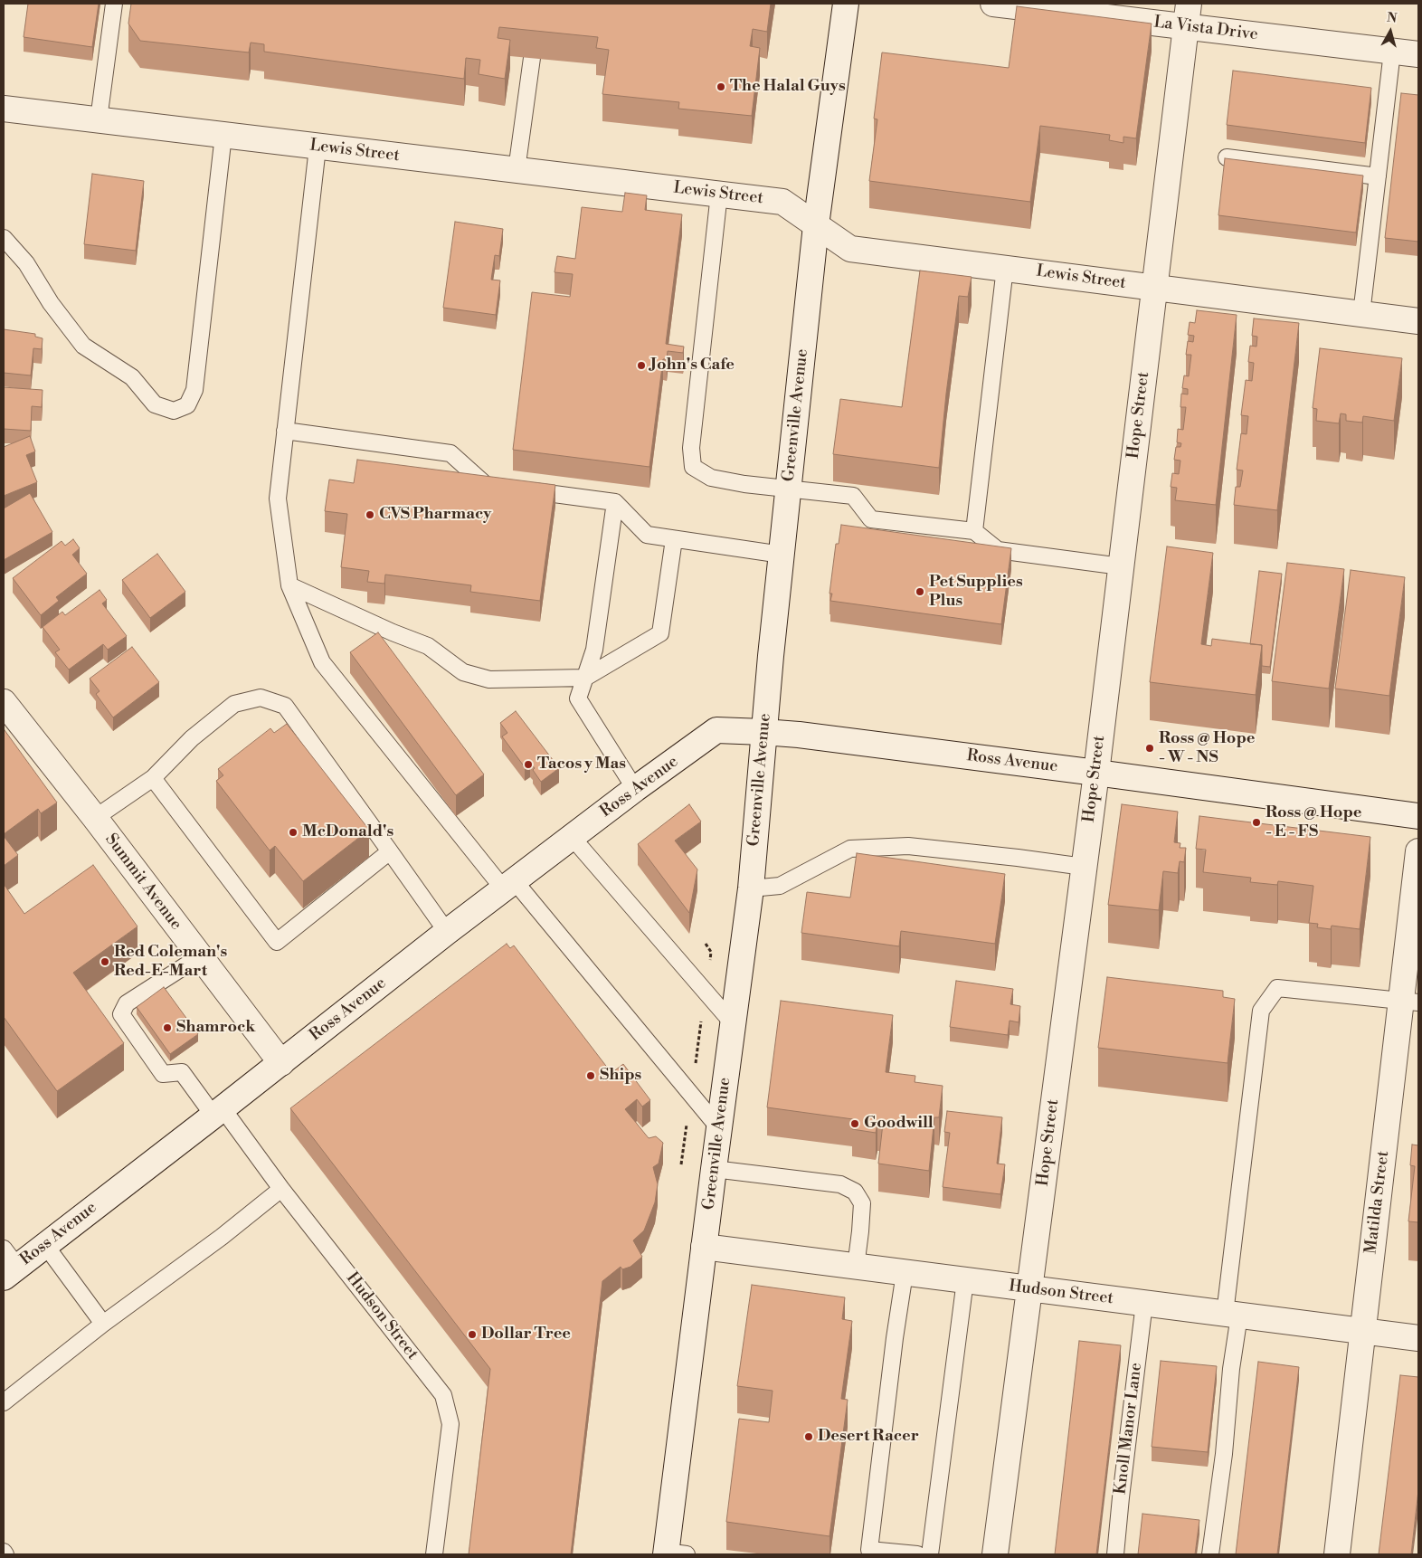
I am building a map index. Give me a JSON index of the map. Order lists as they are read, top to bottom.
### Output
{
  "streets": {
    "street": [
      "La Vista Drive",
      "Lewis Street",
      "Greenville Avenue",
      "Hope Street",
      "Ross Avenue",
      "Summit Avenue",
      "Matilda Street",
      "Hudson Street"
    ],
    "lane": ["Knoll Manor Lane"]
  },
  "crossings": [
    ["La Vista Drive", "Hope Street"],
    ["Lewis Street", "Greenville Avenue"],
    ["Lewis Street", "Hope Street"],
    ["Greenville Avenue", "Ross Avenue"],
    ["Greenville Avenue", "Hudson Street"],
    ["Hope Street", "Ross Avenue"],
    ["Hope Street", "Hudson Street"],
    ["Ross Avenue", "Summit Avenue"],
    ["Ross Avenue", "Hudson Street"],
    ["Summit Avenue", "Hudson Street"],
    ["Matilda Street", "Hudson Street"],
    ["Hudson Street", "Knoll Manor Lane"]
  ],
  "places": [
    "The Halal Guys",
    "John's Cafe",
    "CVS Pharmacy",
    "Pet Supplies Plus",
    "Ross @ Hope - W - NS",
    "Tacos y Mas",
    "Ross @ Hope - E - FS",
    "McDonald's",
    "Red Coleman's Red-E-Mart",
    "Shamrock",
    "Ships",
    "Goodwill",
    "Dollar Tree",
    "Desert Racer"
  ],
  "north": "top"
}
